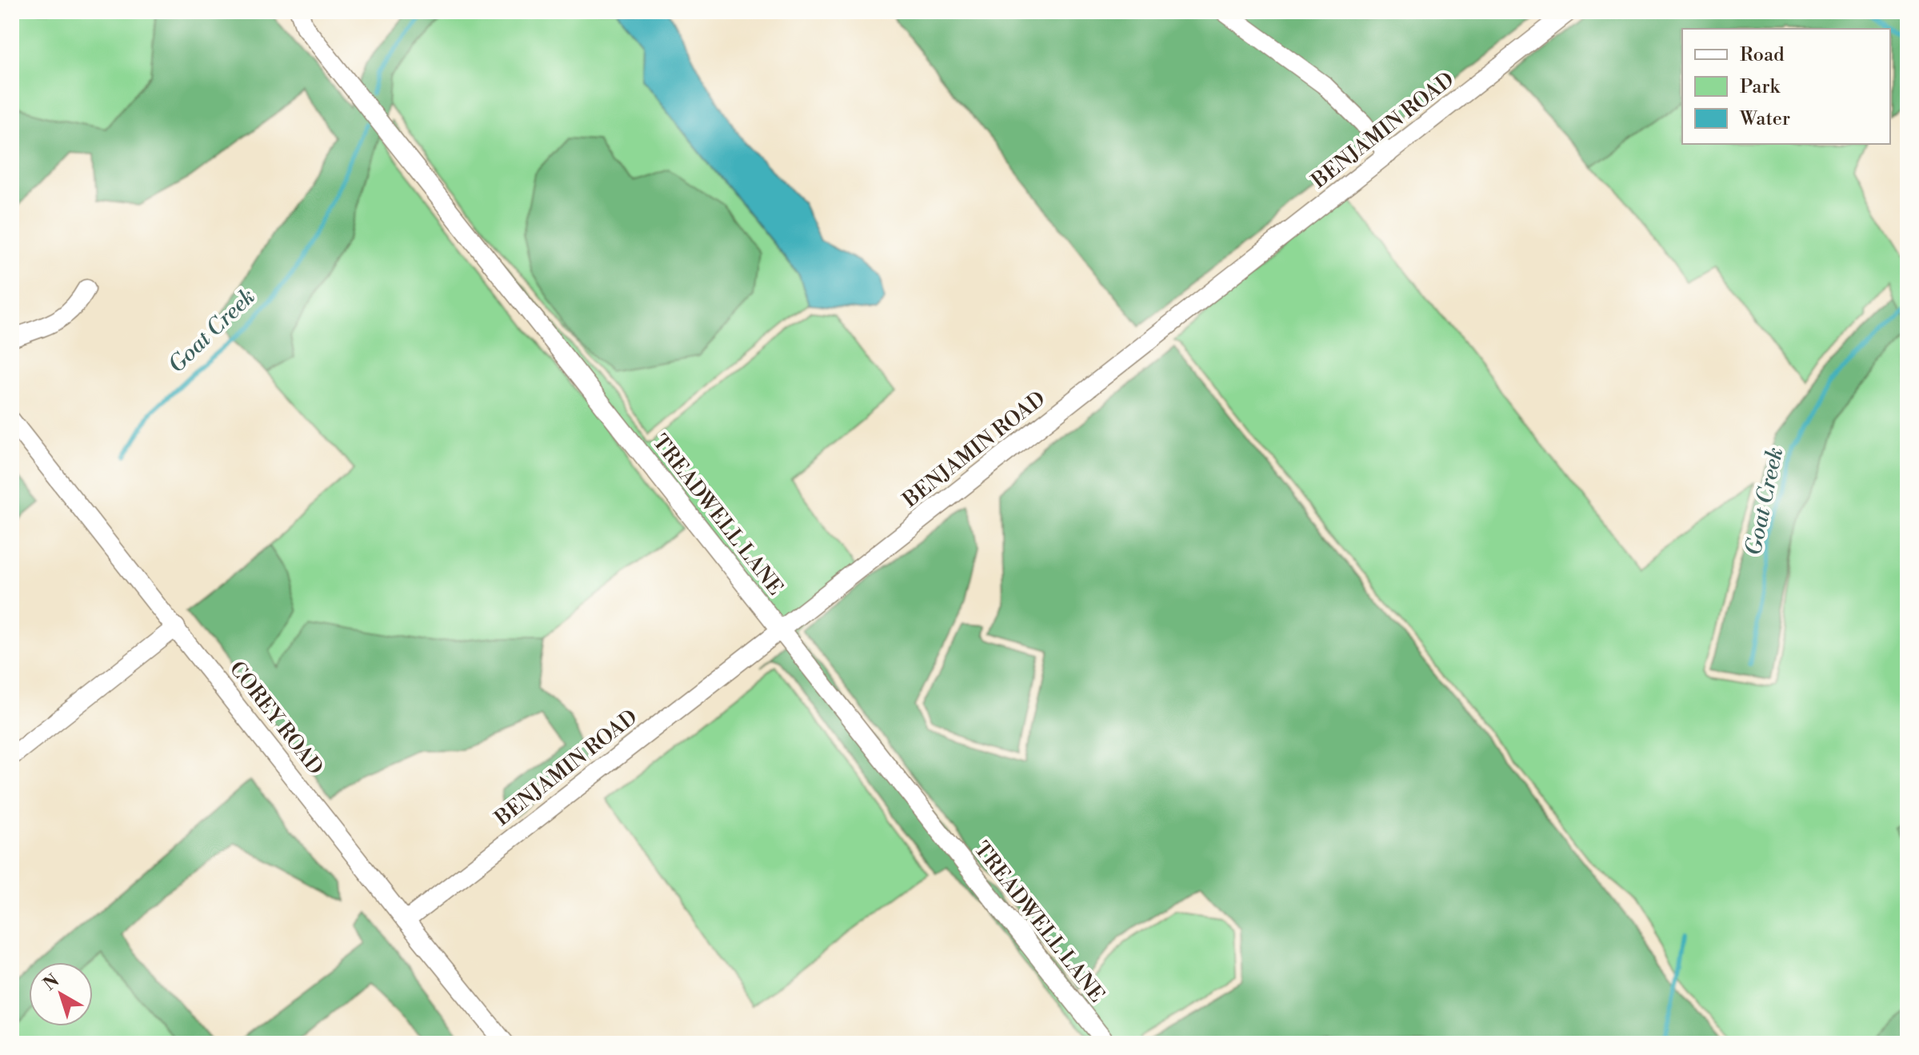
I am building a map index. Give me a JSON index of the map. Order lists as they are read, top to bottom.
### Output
{
  "streets": {
    "street": ["BENJAMIN ROAD", "TREADWELL LANE", "COREY ROAD"]
  },
  "crossings": [
    ["BENJAMIN ROAD", "TREADWELL LANE"],
    ["BENJAMIN ROAD", "COREY ROAD"]
  ],
  "water": ["Goat Creek"],
  "legend": ["Road", "Park", "Water"],
  "north": "top left"
}
